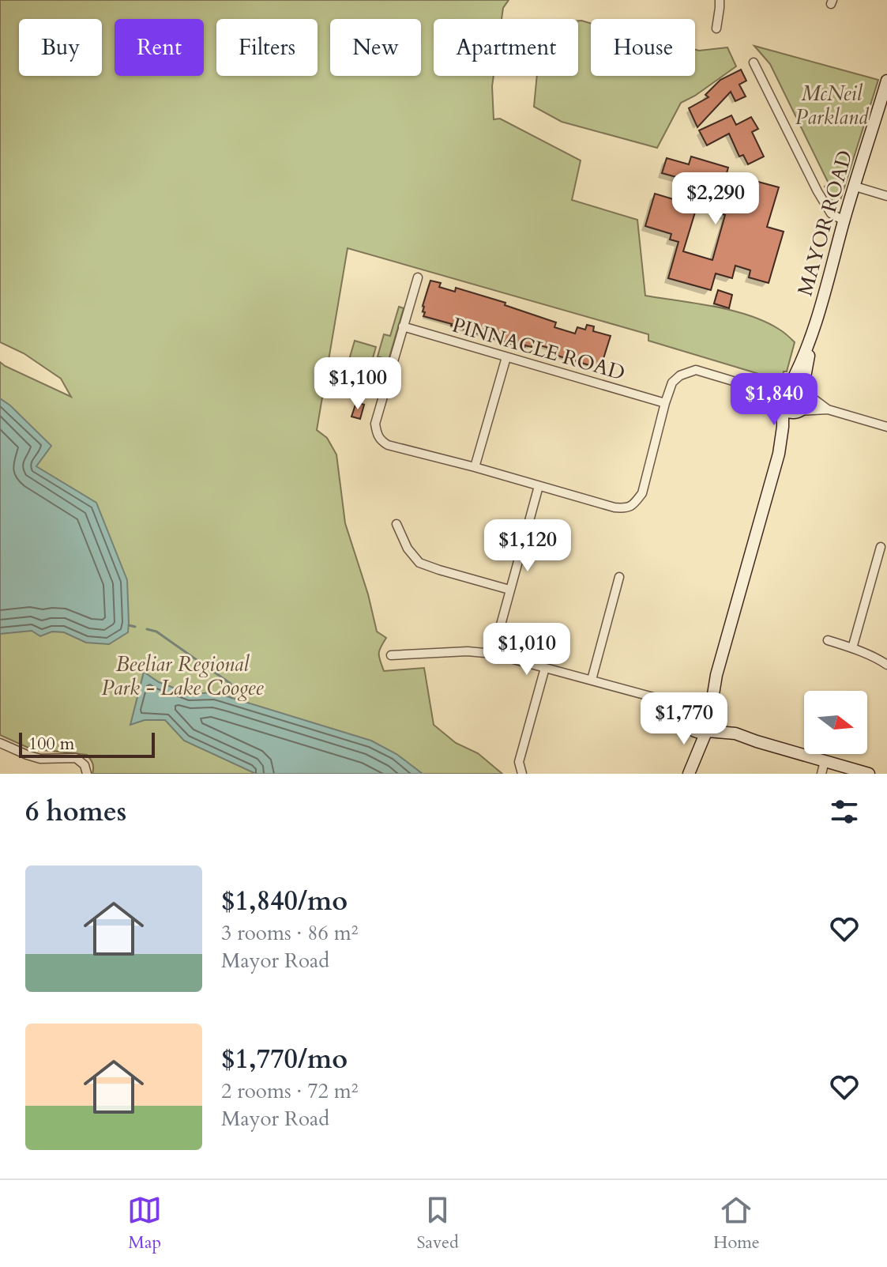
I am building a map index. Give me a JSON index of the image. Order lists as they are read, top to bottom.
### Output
{
  "streets": {
    "main road": ["MAYOR ROAD"],
    "street": ["PINNACLE ROAD"]
  },
  "parks": ["McNeil Parkland", "Beeliar Regional Park - Lake Coogee"],
  "scale_bar": "100 m",
  "north": "right",
  "page": {
    "chip": [
      "Buy",
      "Rent",
      "Filters",
      "New",
      "Apartment",
      "House"
    ],
    "price": [
      "$2,290",
      "$1,100",
      "$1,840",
      "$1,120",
      "$1,010",
      "$1,770"
    ],
    "scale": "100 m",
    "heading": "6 homes",
    "list": [
      {
        "name": "$1,840/mo",
        "note": "3 rooms · 86 m² · Mayor Road"
      },
      {
        "name": "$1,770/mo",
        "note": "2 rooms · 72 m² · Mayor Road"
      }
    ],
    "tabs": ["Map", "Saved", "Home"]
  }
}
